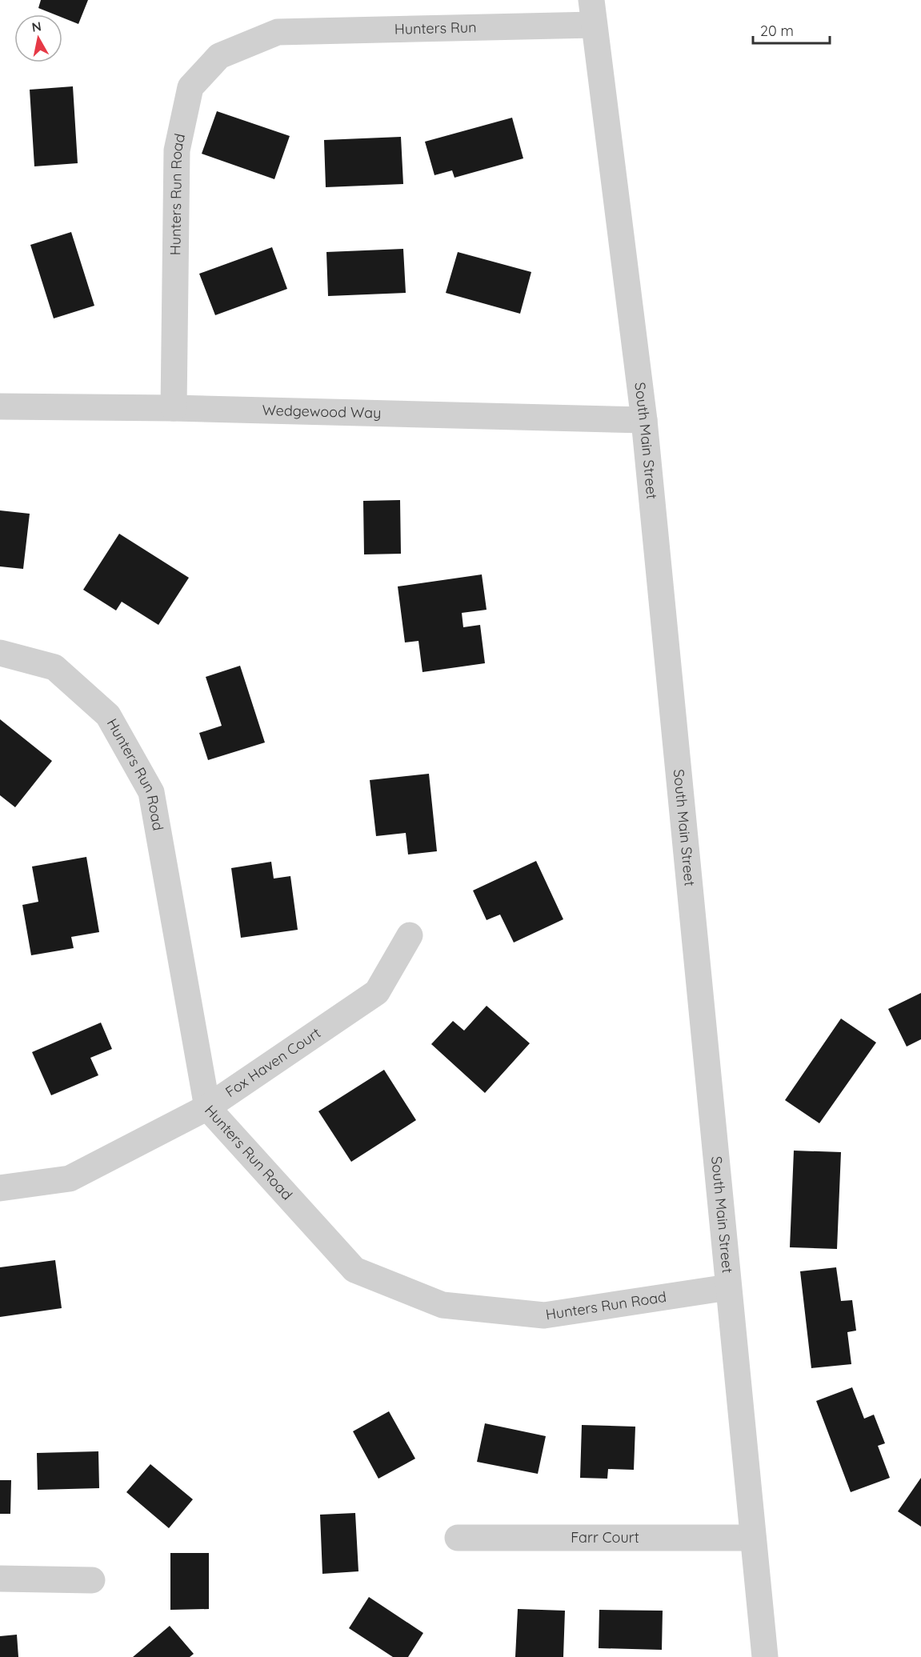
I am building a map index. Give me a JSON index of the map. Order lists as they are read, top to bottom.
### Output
{
  "streets": {
    "street": [
      "Hunters Run",
      "Hunters Run Road",
      "Wedgewood Way",
      "South Main Street",
      "Fox Haven Court",
      "Farr Court"
    ]
  },
  "crossings": [
    ["Hunters Run", "Hunters Run Road"],
    ["Hunters Run", "South Main Street"],
    ["Hunters Run Road", "Wedgewood Way"],
    ["Hunters Run Road", "South Main Street"],
    ["Hunters Run Road", "Fox Haven Court"],
    ["Wedgewood Way", "South Main Street"],
    ["South Main Street", "Farr Court"]
  ],
  "scale_bar": "20 m",
  "north": "top"
}
